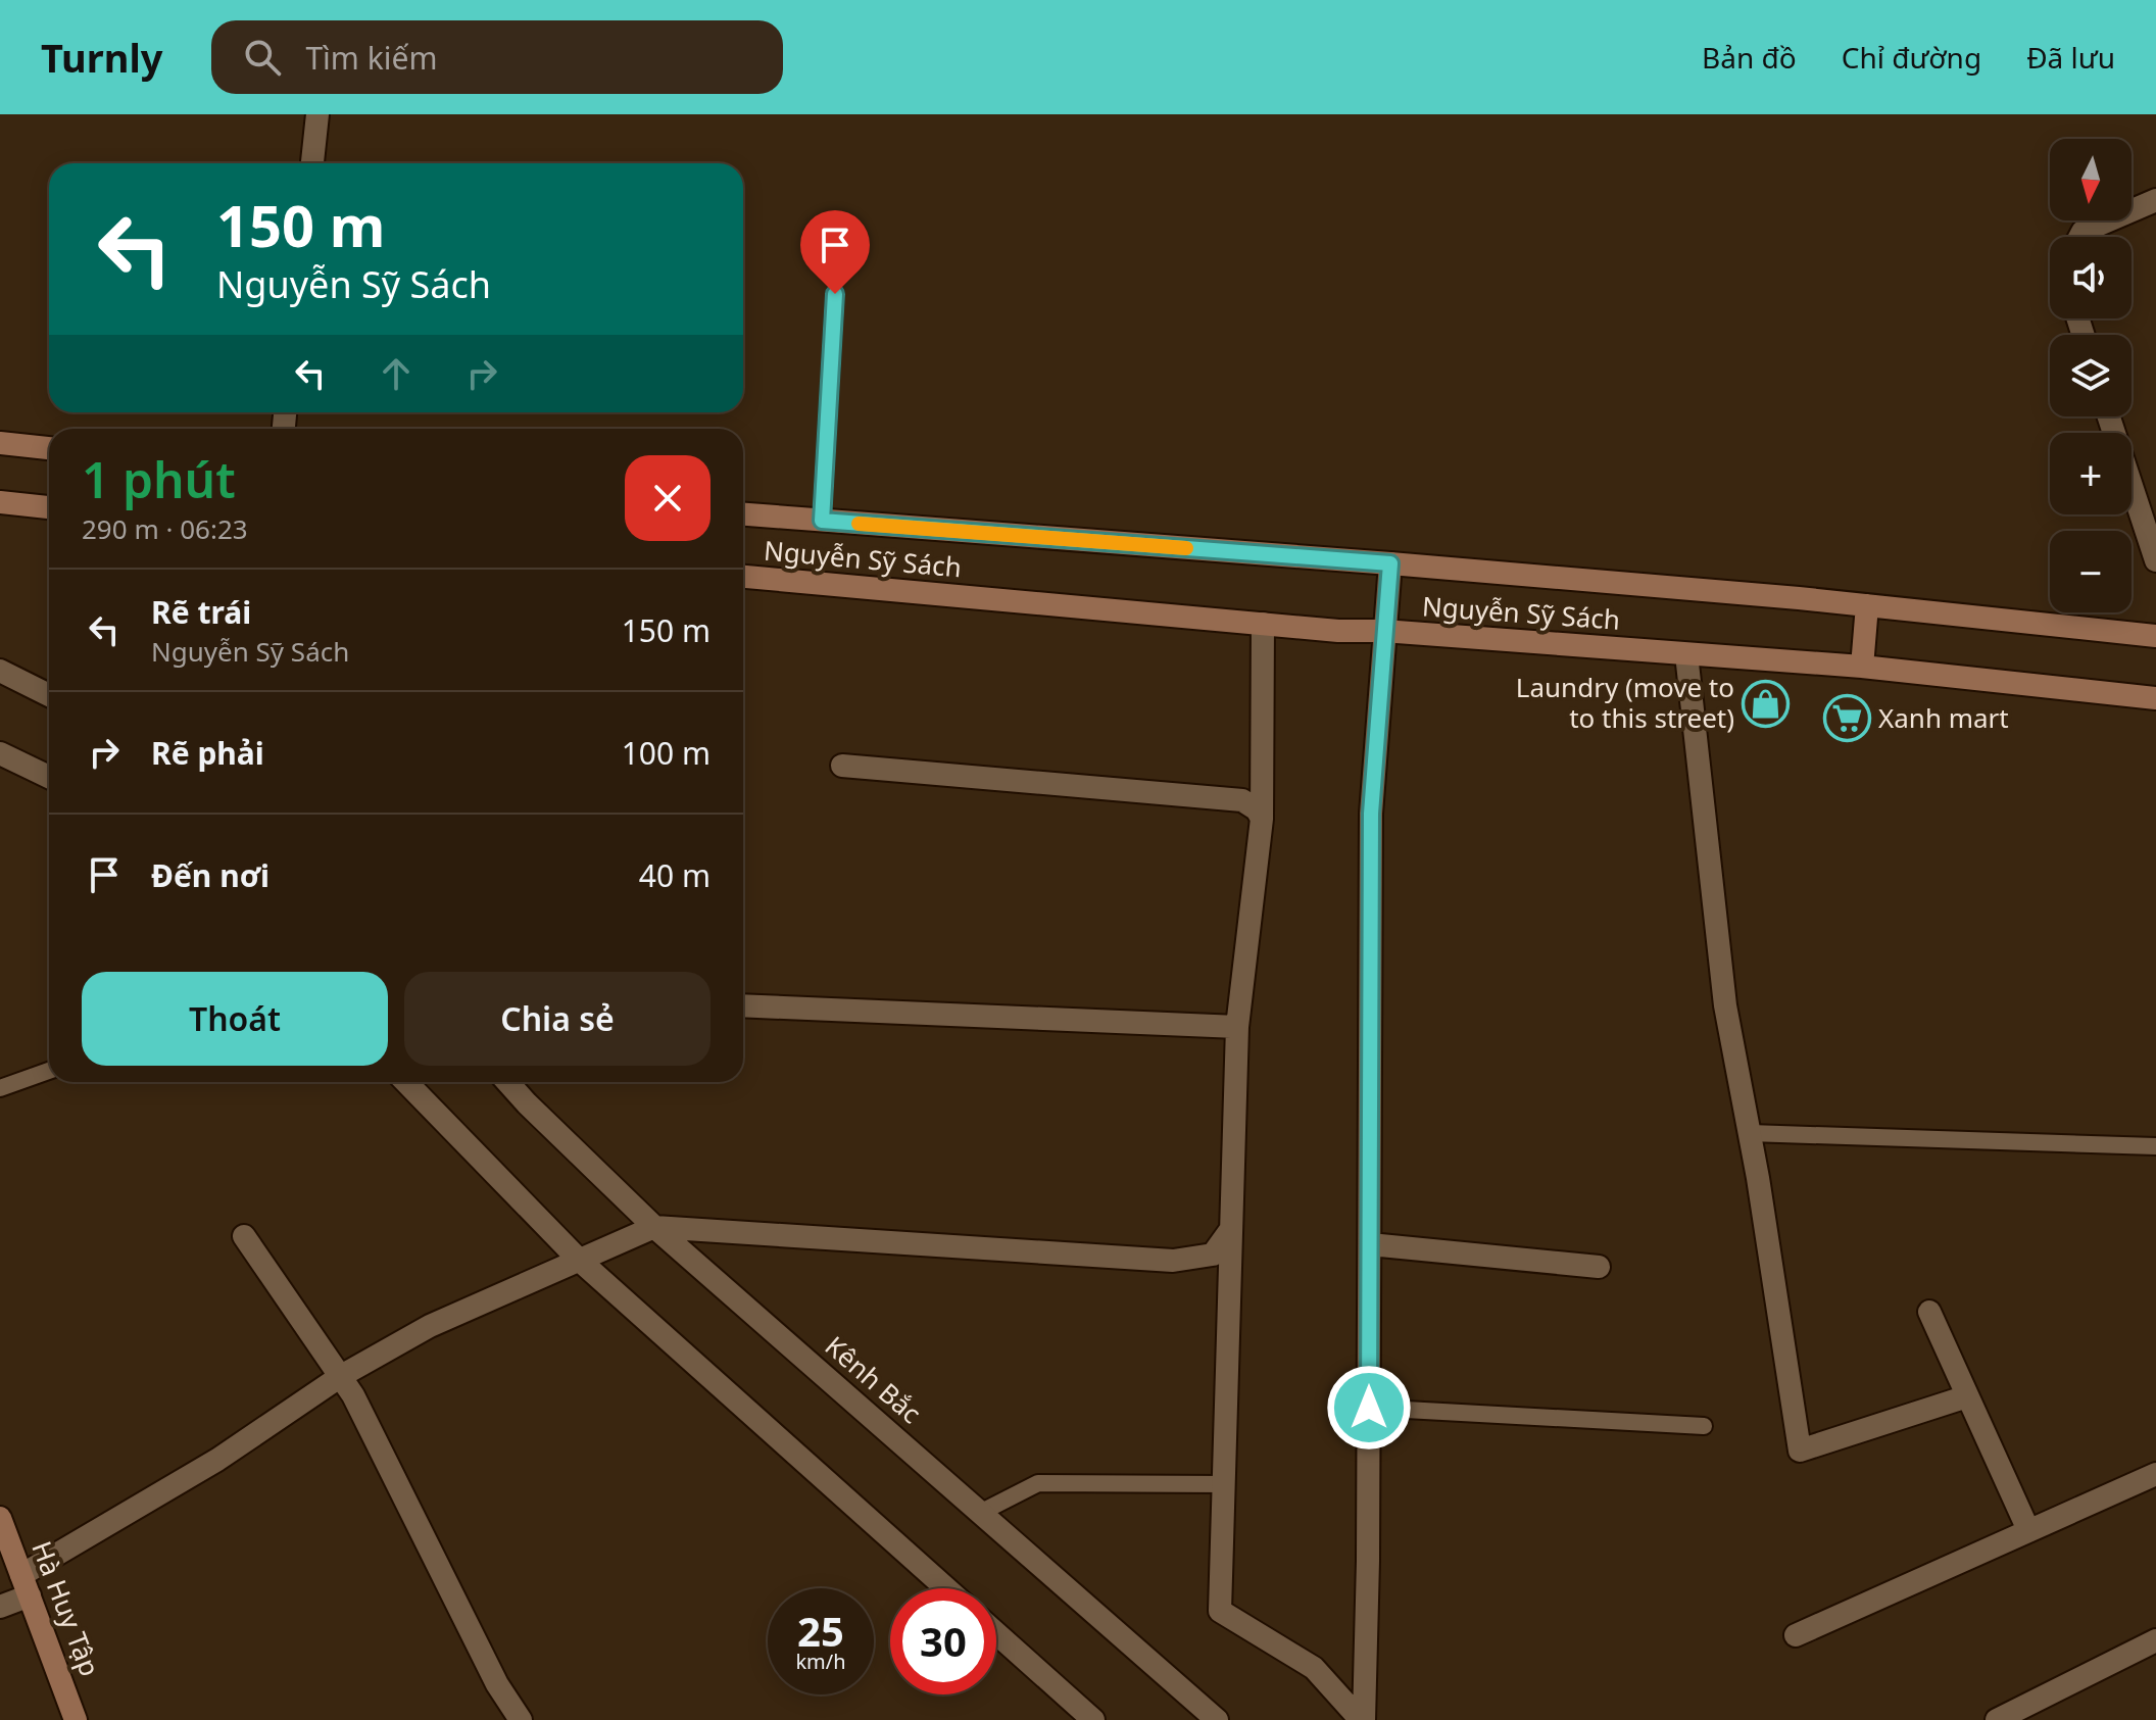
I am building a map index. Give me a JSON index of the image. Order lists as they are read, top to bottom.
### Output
{
  "streets": {
    "main road": ["Nguyễn Sỹ Sách", "Hà Huy Tập"],
    "street": ["Kênh Bắc"]
  },
  "places": {
    "shop": ["Laundry (move to to this street)"],
    "supermarket": ["Xanh mart"]
  },
  "north": "bottom",
  "page": {
    "header": "Turnly",
    "search": "Tìm kiếm",
    "nav": ["Bản đồ", "Chỉ đường", "Đã lưu"],
    "map_buttons": ["+", "−"],
    "turn": ["150 m", "Nguyễn Sỹ Sách"],
    "heading": ["1 phút", "290 m · 06:23"],
    "list": [
      {
        "name": "Rẽ trái",
        "note": "Nguyễn Sỹ Sách",
        "value": "150 m"
      },
      {
        "name": "Rẽ phải",
        "value": "100 m"
      },
      {
        "name": "Đến nơi",
        "value": "40 m"
      }
    ],
    "buttons": ["Thoát", "Chia sẻ"],
    "speed": "25 km/h",
    "limit": "30"
  }
}
